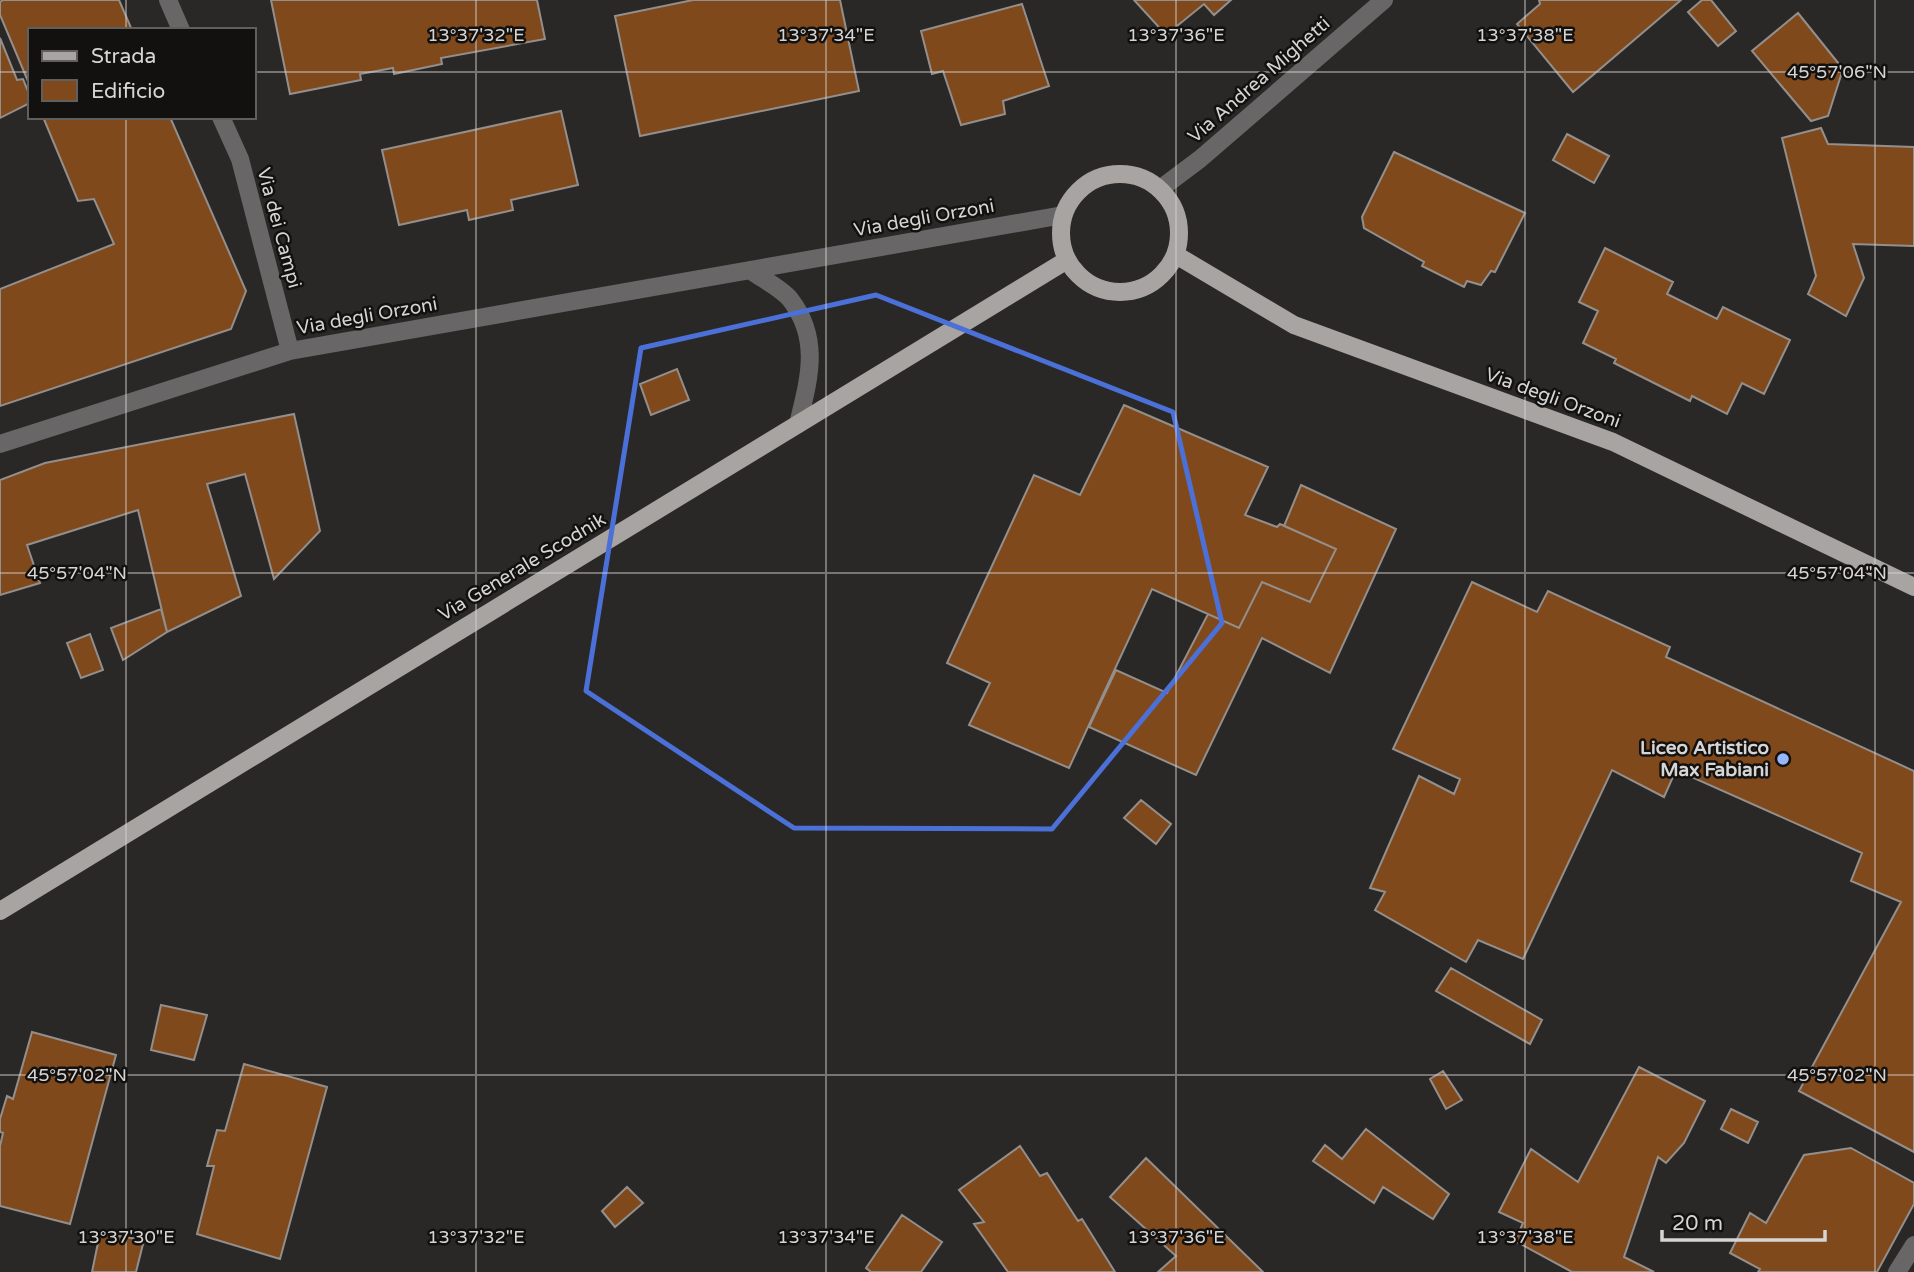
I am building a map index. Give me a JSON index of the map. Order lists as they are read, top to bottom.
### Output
{
  "streets": {
    "main road": ["Via degli Orzoni", "Via Generale Scodnik"],
    "street": ["Via Andrea Mighetti", "Via dei Campi"]
  },
  "crossings": [
    ["Via Andrea Mighetti", "Via degli Orzoni"],
    ["Via Andrea Mighetti", "Via Generale Scodnik"],
    ["Via degli Orzoni", "Via dei Campi"],
    ["Via degli Orzoni", "Via Generale Scodnik"]
  ],
  "places": ["Liceo Artistico Max Fabiani"],
  "legend": ["Strada", "Edificio"],
  "scale_bar": "20 m",
  "coordinates": [
    "13°37'32\"E",
    "13°37'34\"E",
    "13°37'36\"E",
    "13°37'38\"E",
    "45°57'06\"N",
    "45°57'04\"N",
    "45°57'02\"N",
    "13°37'30\"E"
  ]
}
